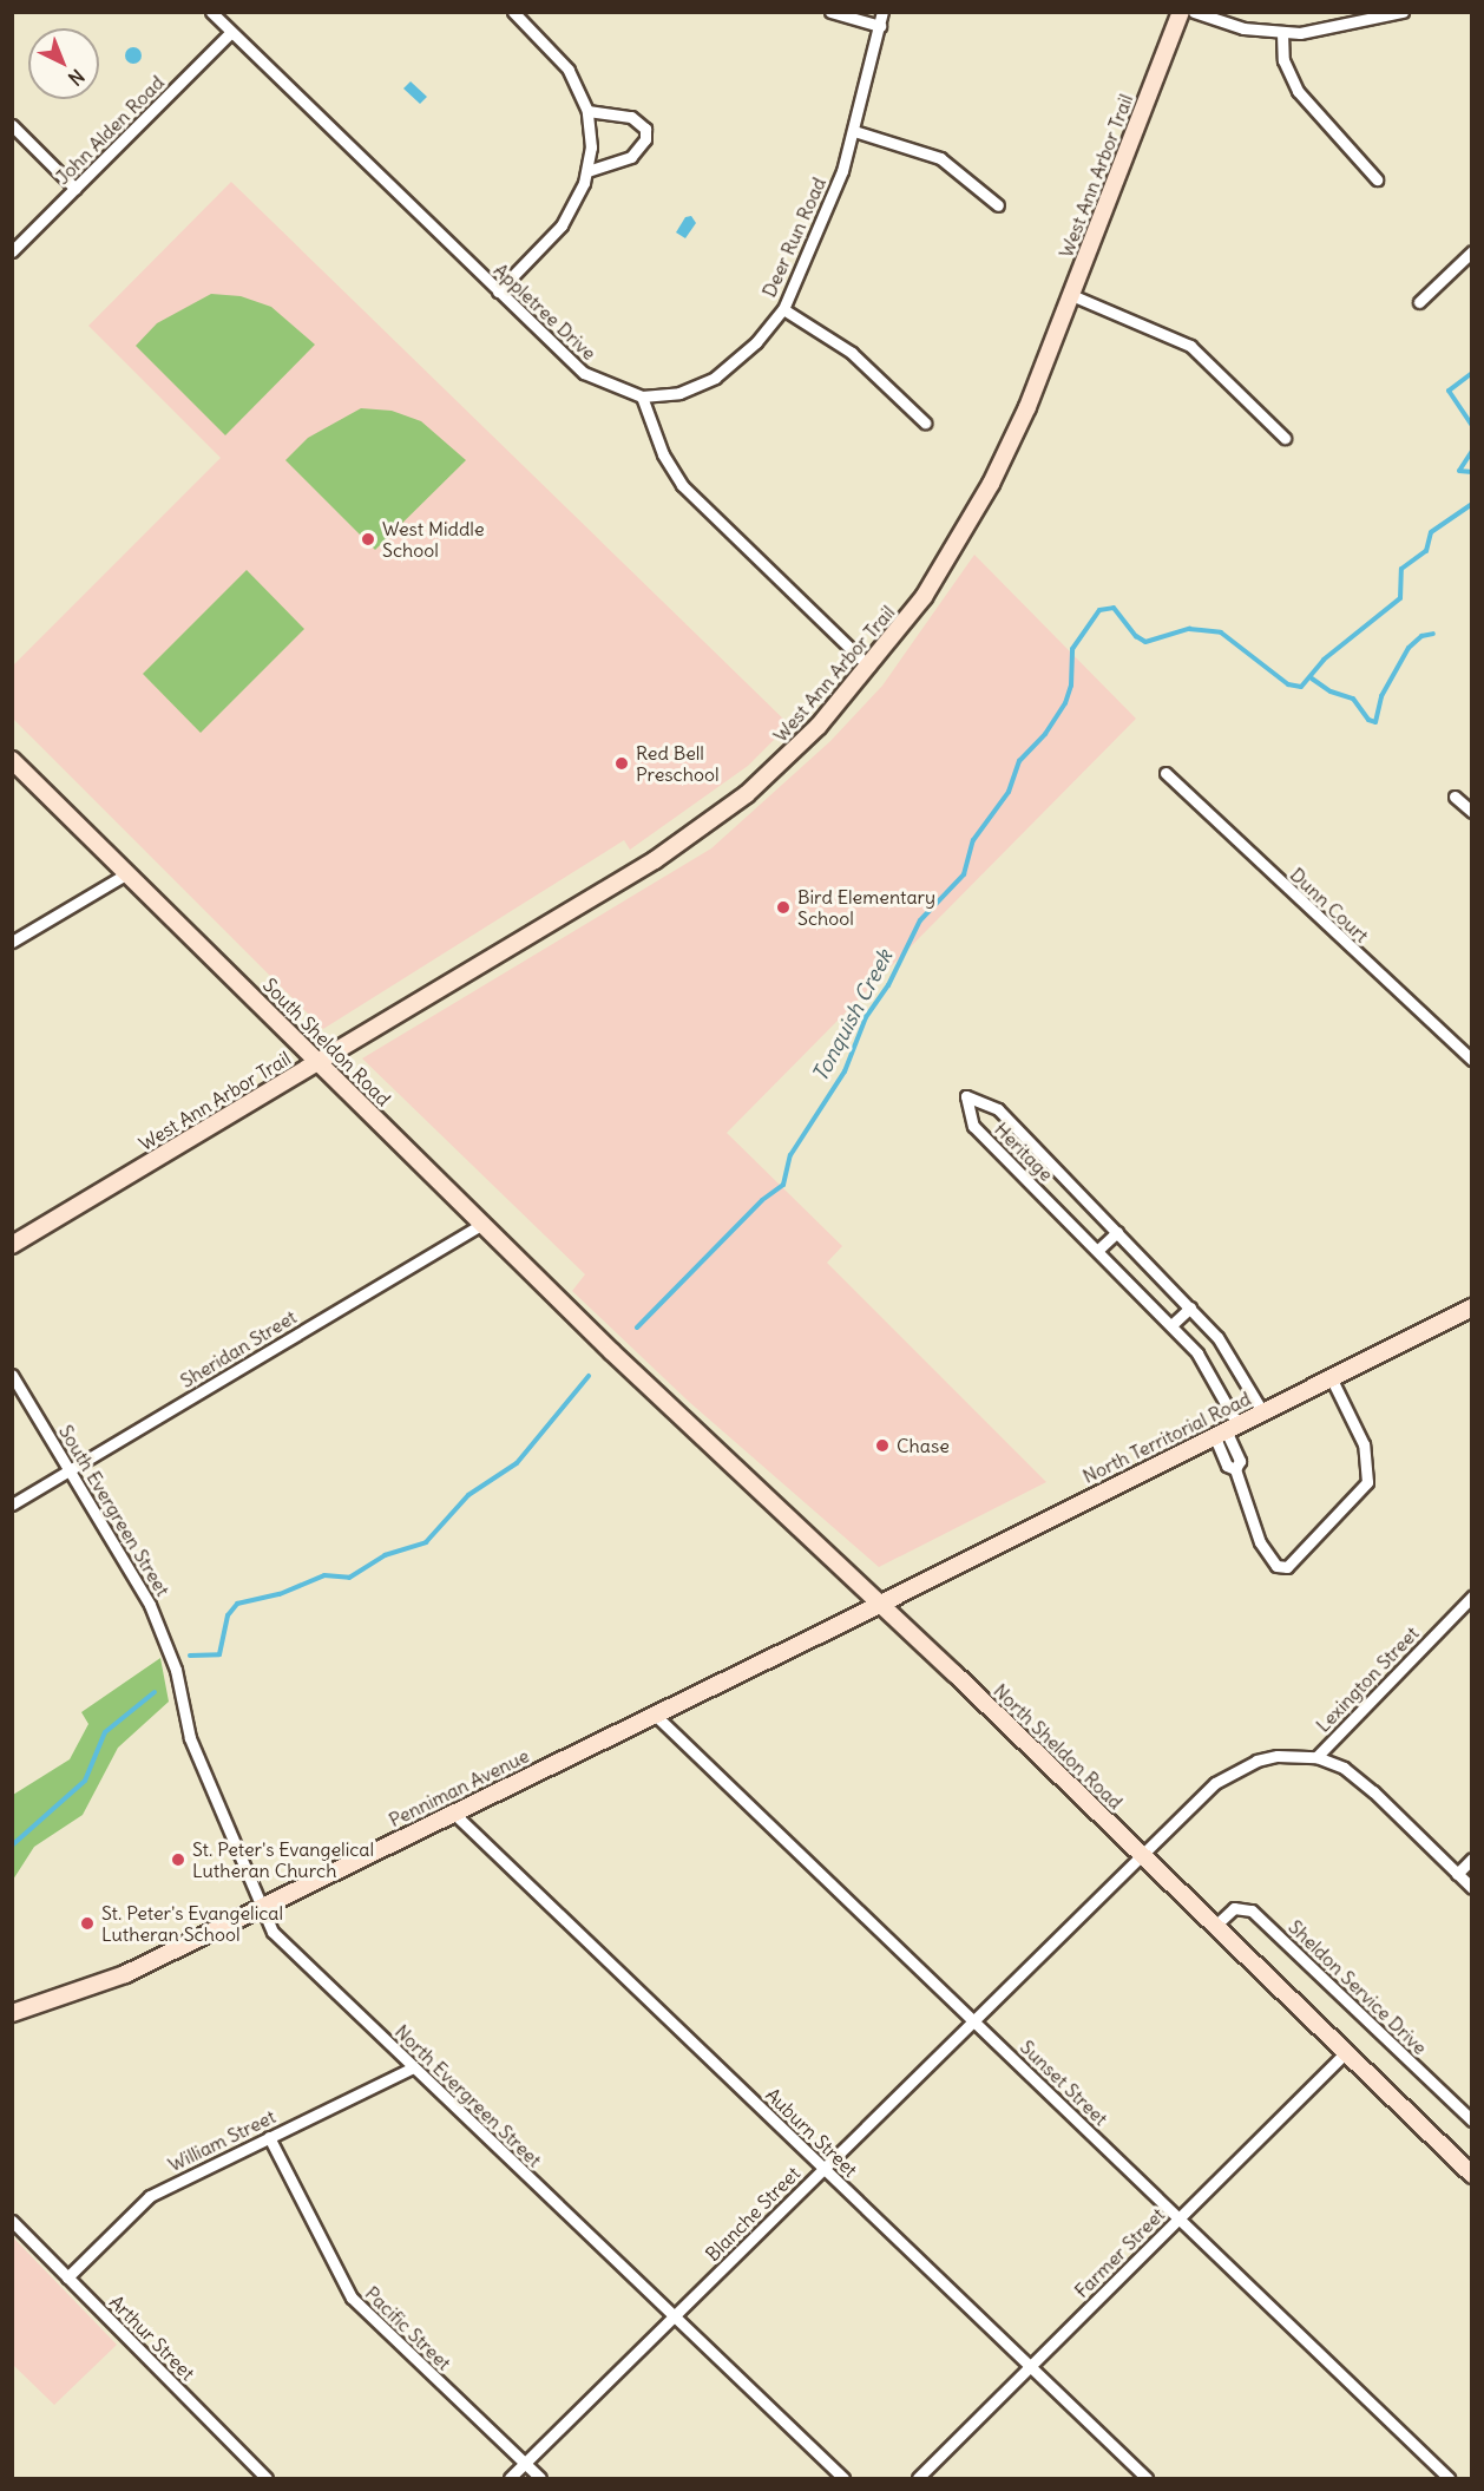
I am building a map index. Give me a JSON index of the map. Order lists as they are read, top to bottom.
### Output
{
  "streets": {
    "street": [
      "John Alden Road",
      "West Ann Arbor Trail",
      "Deer Run Road",
      "Appletree Drive",
      "Dunn Court",
      "South Sheldon Road",
      "Heritage",
      "Sheridan Street",
      "North Territorial Road",
      "South Evergreen Street",
      "Lexington Street",
      "North Sheldon Road",
      "Penniman Avenue",
      "Sheldon Service Drive",
      "Sunset Street",
      "North Evergreen Street",
      "Auburn Street",
      "William Street",
      "Blanche Street",
      "Farmer Street",
      "Pacific Street",
      "Arthur Street"
    ]
  },
  "crossings": [
    ["John Alden Road", "Appletree Drive"],
    ["West Ann Arbor Trail", "South Sheldon Road"],
    ["Deer Run Road", "Appletree Drive"],
    ["South Sheldon Road", "Sheridan Street"],
    ["South Sheldon Road", "North Sheldon Road"],
    ["Heritage", "North Territorial Road"],
    ["Sheridan Street", "South Evergreen Street"],
    ["North Territorial Road", "North Sheldon Road"],
    ["North Territorial Road", "Penniman Avenue"],
    ["South Evergreen Street", "North Evergreen Street"],
    ["Lexington Street", "North Sheldon Road"],
    ["Lexington Street", "Blanche Street"],
    ["North Sheldon Road", "Penniman Avenue"],
    ["North Sheldon Road", "Sheldon Service Drive"],
    ["North Sheldon Road", "Blanche Street"],
    ["North Sheldon Road", "Farmer Street"],
    ["Penniman Avenue", "Sunset Street"],
    ["Penniman Avenue", "North Evergreen Street"],
    ["Penniman Avenue", "Auburn Street"],
    ["Sunset Street", "Blanche Street"],
    ["Sunset Street", "Farmer Street"],
    ["North Evergreen Street", "William Street"],
    ["North Evergreen Street", "Blanche Street"],
    ["Auburn Street", "Blanche Street"],
    ["Auburn Street", "Farmer Street"],
    ["William Street", "Pacific Street"],
    ["William Street", "Arthur Street"],
    ["Blanche Street", "Pacific Street"]
  ],
  "water": ["Tonquish Creek"],
  "places": [
    "West Middle School",
    "Red Bell Preschool",
    "Bird Elementary School",
    "Chase",
    "St. Peter's Evangelical Lutheran Church",
    "St. Peter's Evangelical Lutheran School"
  ],
  "north": "bottom right"
}
